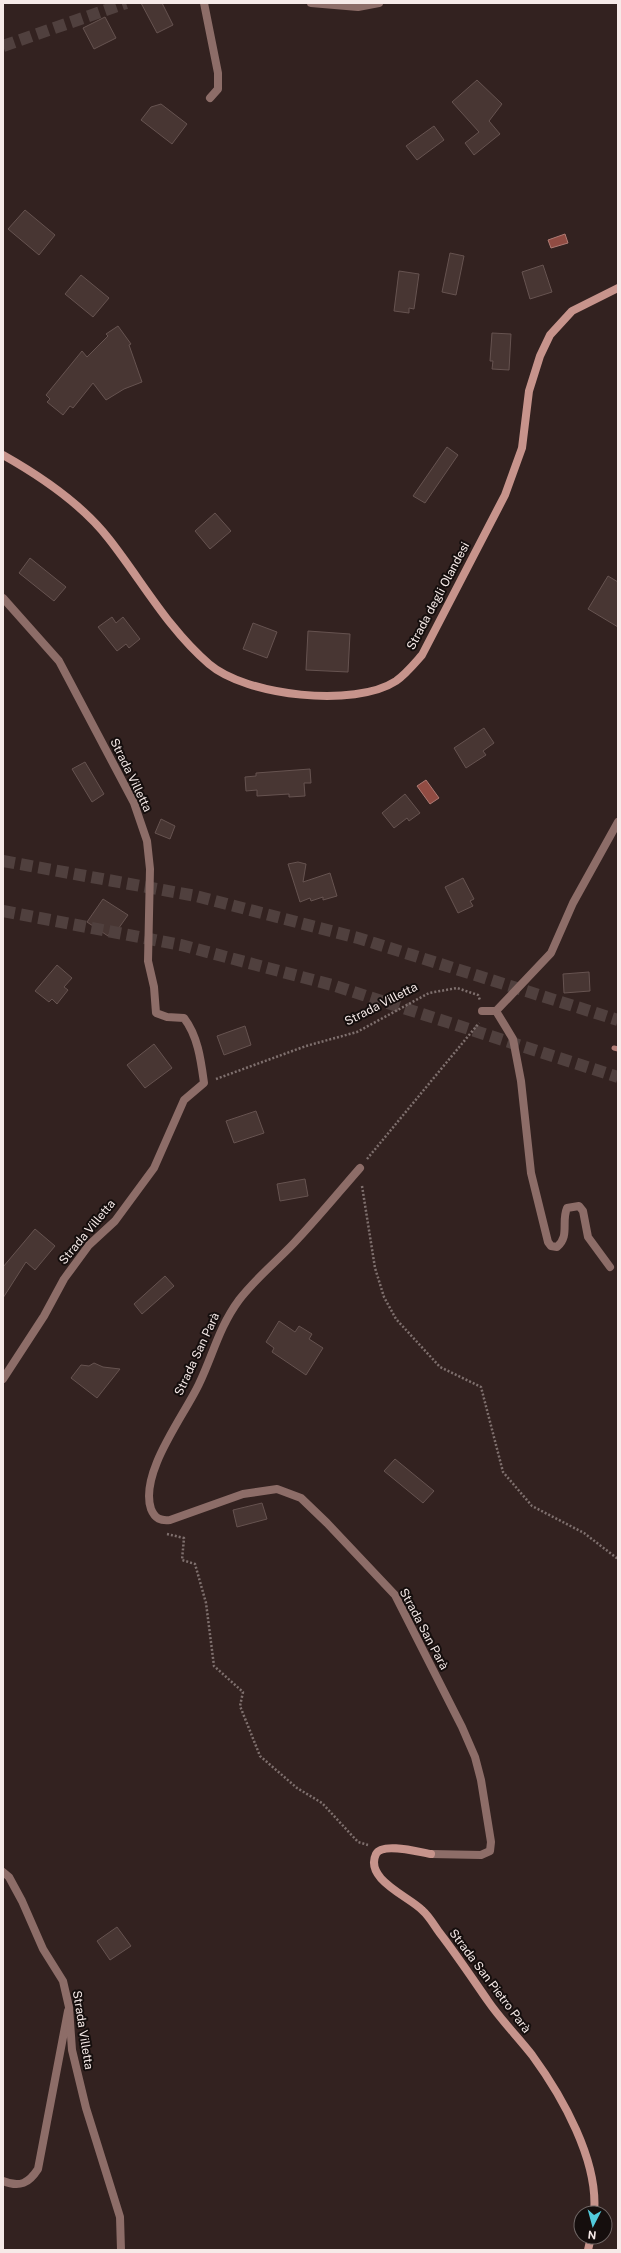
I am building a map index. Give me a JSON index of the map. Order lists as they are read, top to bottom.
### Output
{
  "streets": {
    "street": [
      "Strada degli Olandesi",
      "Strada Villetta",
      "Strada San Parà",
      "Strada San Pietro Parà"
    ]
  },
  "crossings": [
    ["Strada San Parà", "Strada San Pietro Parà"]
  ],
  "north": "bottom"
}
